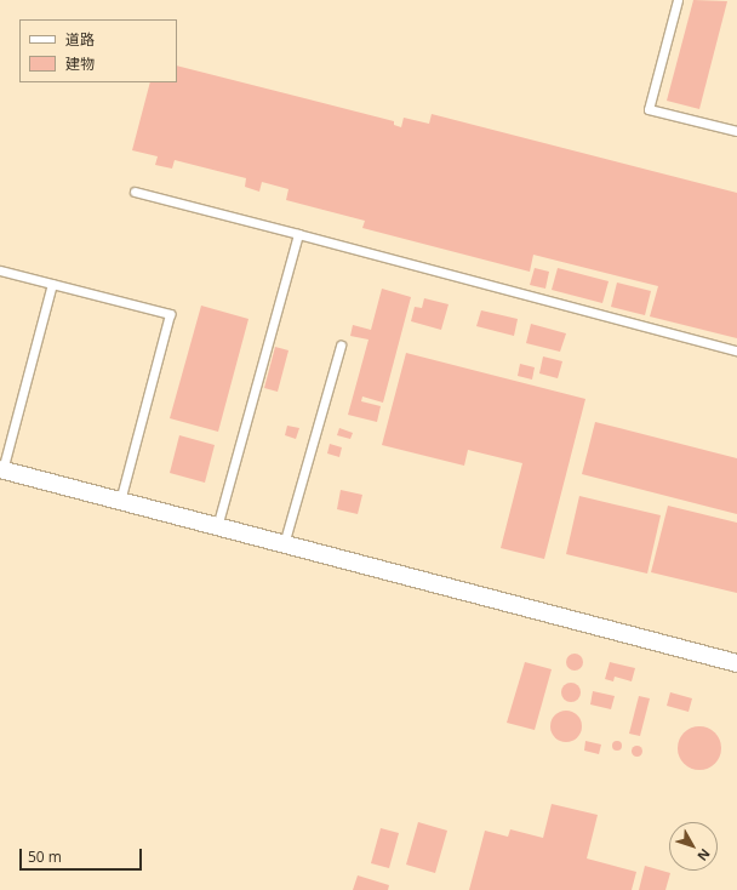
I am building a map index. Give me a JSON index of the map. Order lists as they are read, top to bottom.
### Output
{
  "legend": ["道路", "建物"],
  "scale_bar": "50 m",
  "north": "bottom right"
}
